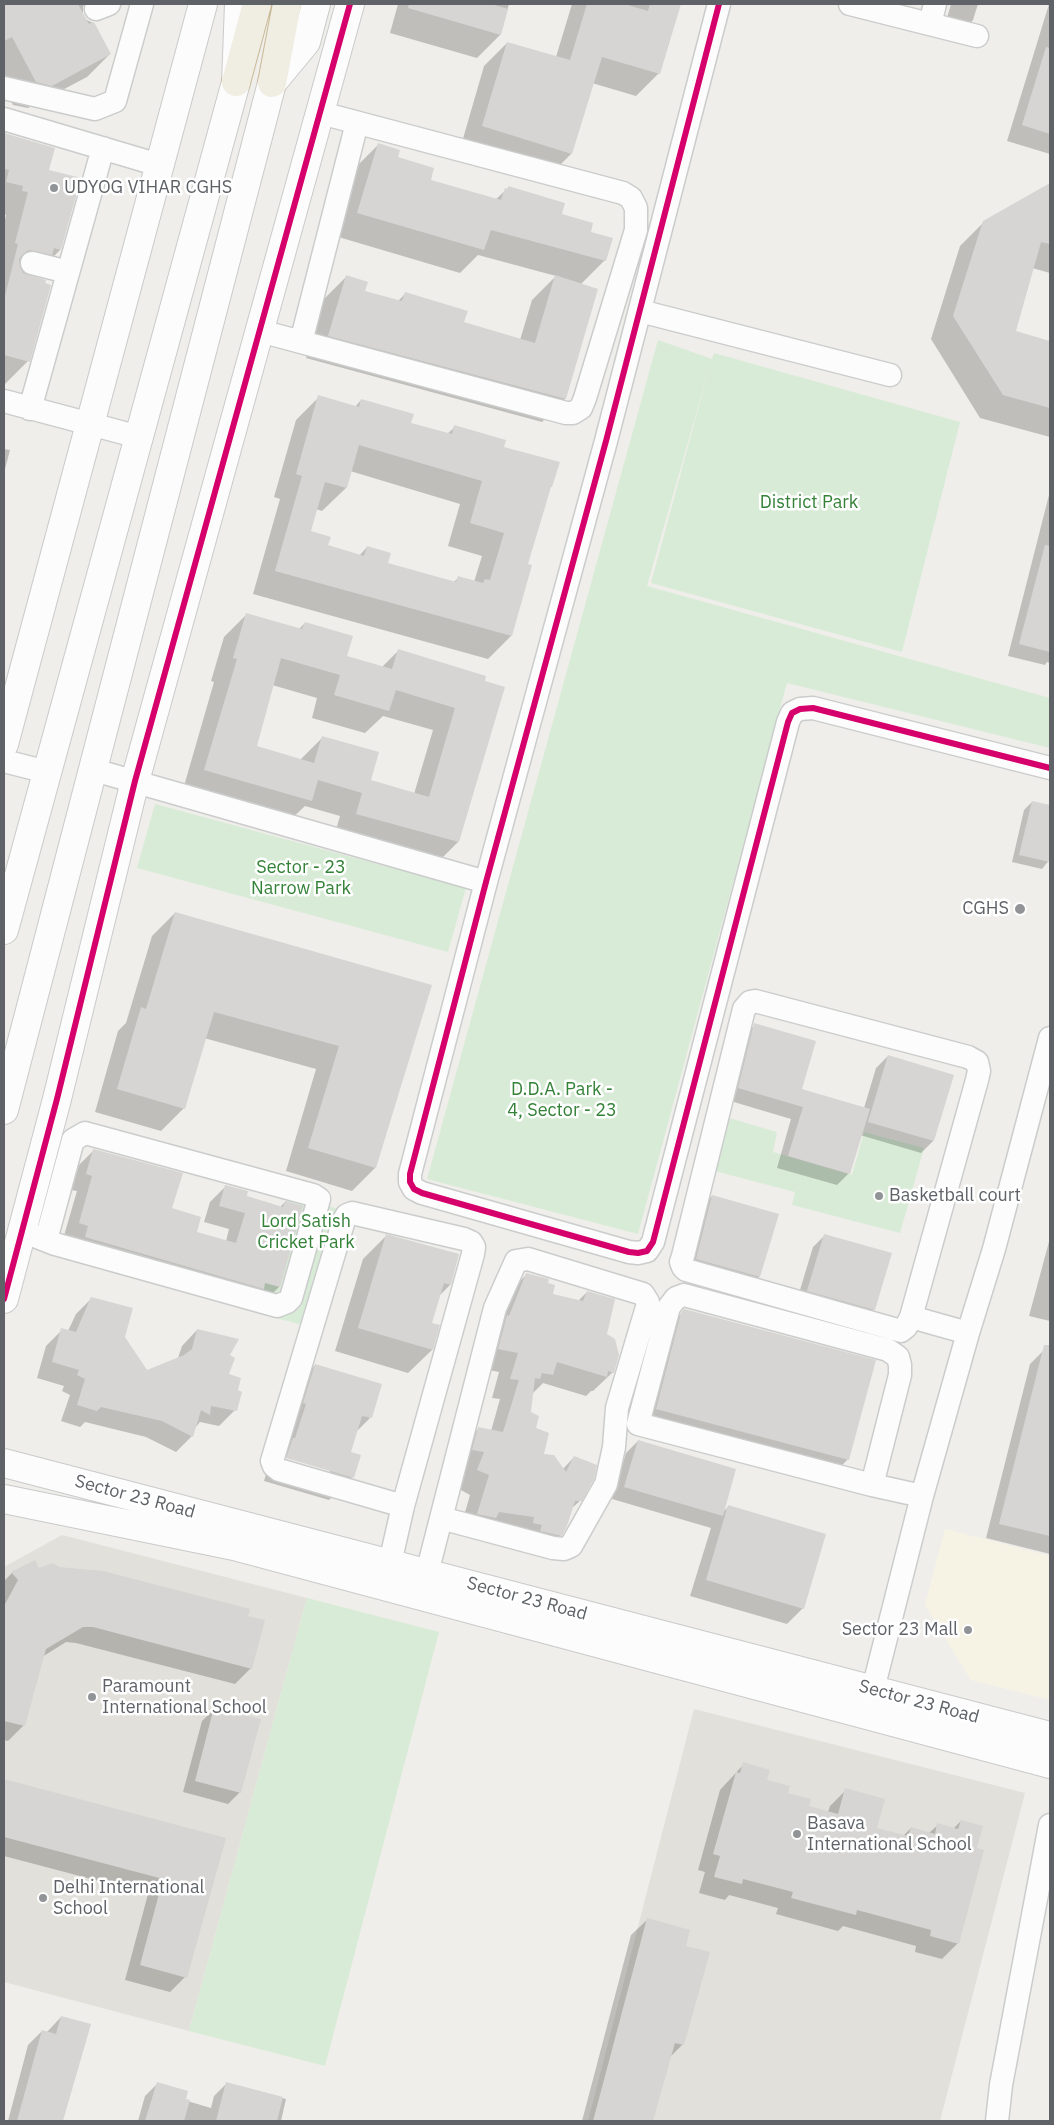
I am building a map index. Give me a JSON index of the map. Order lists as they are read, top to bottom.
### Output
{
  "streets": {
    "street": ["Sector 23 Road"]
  },
  "parks": [
    "District Park",
    "Sector - 23 Narrow Park",
    "D.D.A. Park - 4, Sector - 23",
    "Lord Satish Cricket Park"
  ],
  "places": [
    "UDYOG VIHAR CGHS",
    "CGHS",
    "Basketball court",
    "Sector 23 Mall",
    "Paramount International School",
    "Basava International School",
    "Delhi International School"
  ]
}
